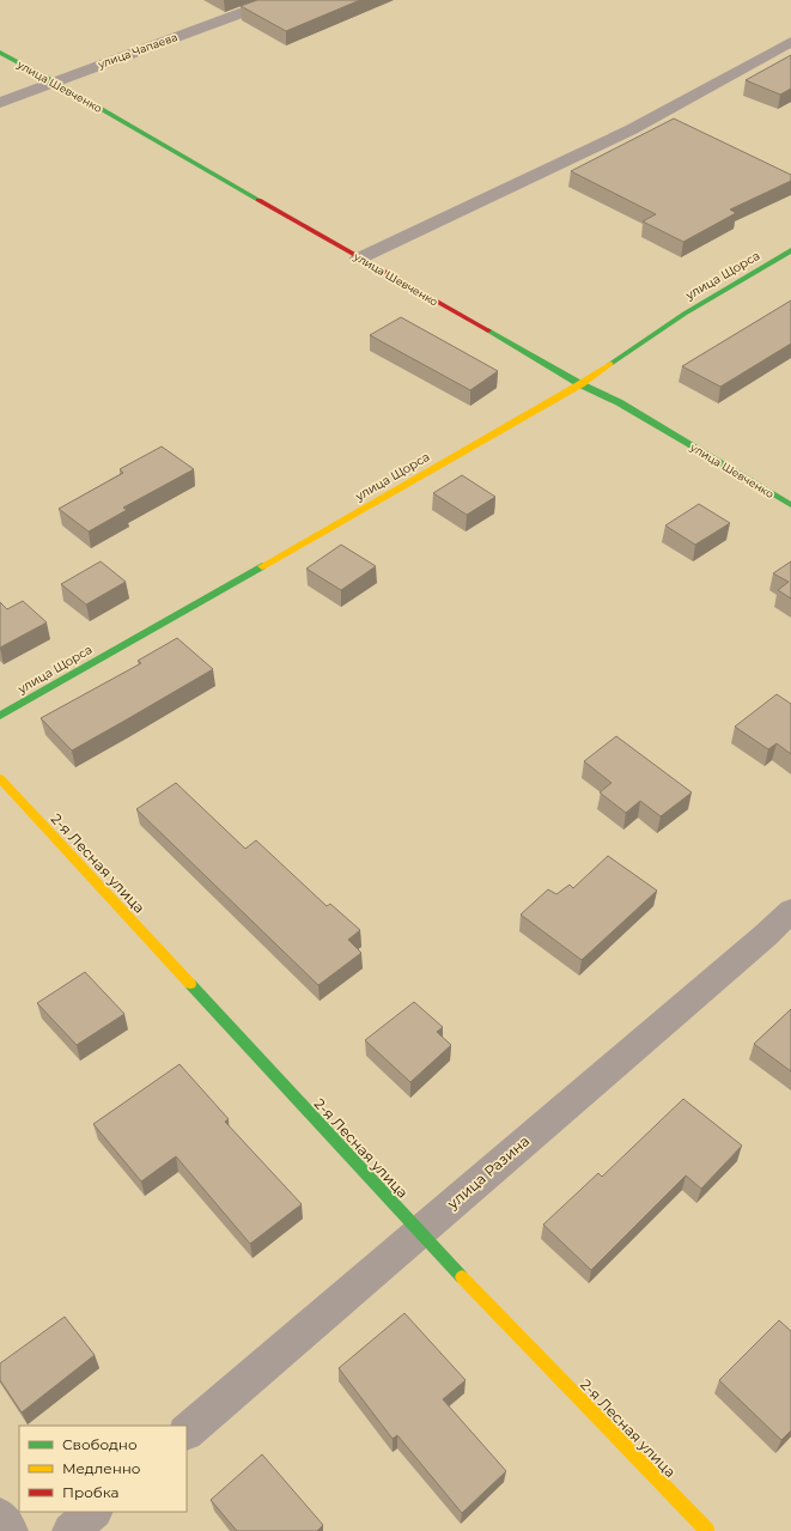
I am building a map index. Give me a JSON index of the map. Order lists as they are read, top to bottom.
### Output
{
  "streets": {
    "street": [
      "улица Чапаева",
      "улица Шевченко",
      "улица Щорса",
      "2-я Лесная улица",
      "улица Разина"
    ]
  },
  "crossings": [
    ["улица Чапаева", "улица Шевченко"],
    ["улица Шевченко", "улица Щорса"],
    ["2-я Лесная улица", "улица Разина"]
  ],
  "legend": ["Свободно", "Медленно", "Пробка"]
}
